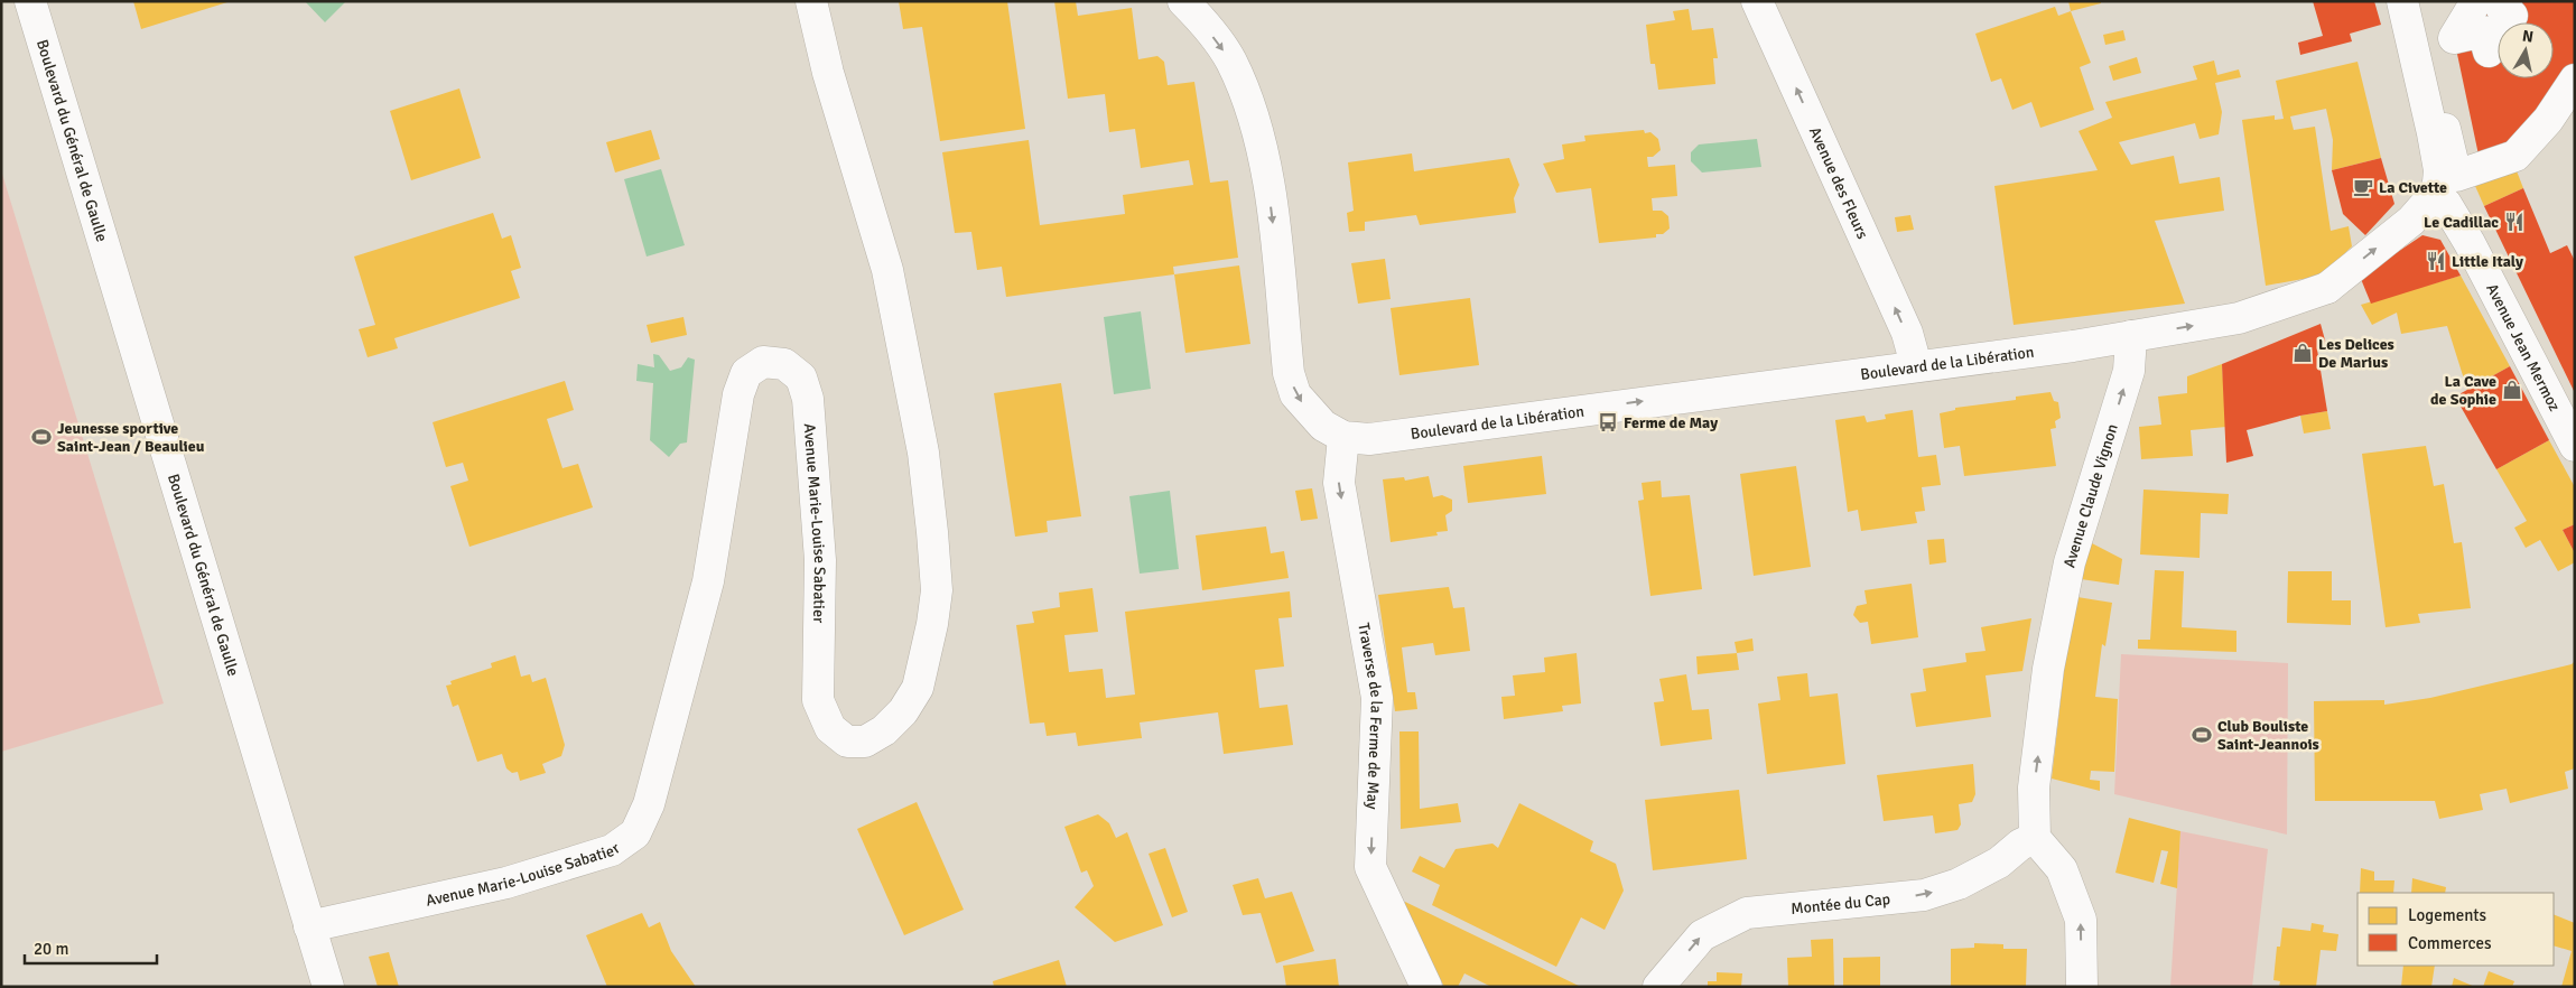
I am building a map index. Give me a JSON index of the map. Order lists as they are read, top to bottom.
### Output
{
  "streets": {
    "street": [
      "Boulevard du Général de Gaulle",
      "Avenue des Fleurs",
      "Avenue Jean Mermoz",
      "Boulevard de la Libération",
      "Avenue Claude Vignon",
      "Avenue Marie-Louise Sabatier",
      "Traverse de la Ferme de May",
      "Montée du Cap"
    ]
  },
  "crossings": [
    ["Boulevard du Général de Gaulle", "Avenue Marie-Louise Sabatier"],
    ["Avenue des Fleurs", "Boulevard de la Libération"],
    ["Boulevard de la Libération", "Avenue Claude Vignon"],
    ["Boulevard de la Libération", "Traverse de la Ferme de May"],
    ["Avenue Claude Vignon", "Montée du Cap"]
  ],
  "one_way": [
    "Avenue des Fleurs",
    "Avenue Claude Vignon",
    "Traverse de la Ferme de May",
    "Montée du Cap"
  ],
  "places": {
    "cafe": ["La Civette"],
    "restaurant": ["Le Cadillac", "Little Italy"],
    "shop": ["Les Delices De Marius", "La Cave de Sophie"],
    "bus stop": ["Ferme de May"],
    "sports": ["Jeunesse sportive Saint-Jean / Beaulieu", "Club Bouliste Saint-Jeannois"]
  },
  "legend": ["Logements", "Commerces"],
  "scale_bar": "20 m",
  "north": "top"
}
